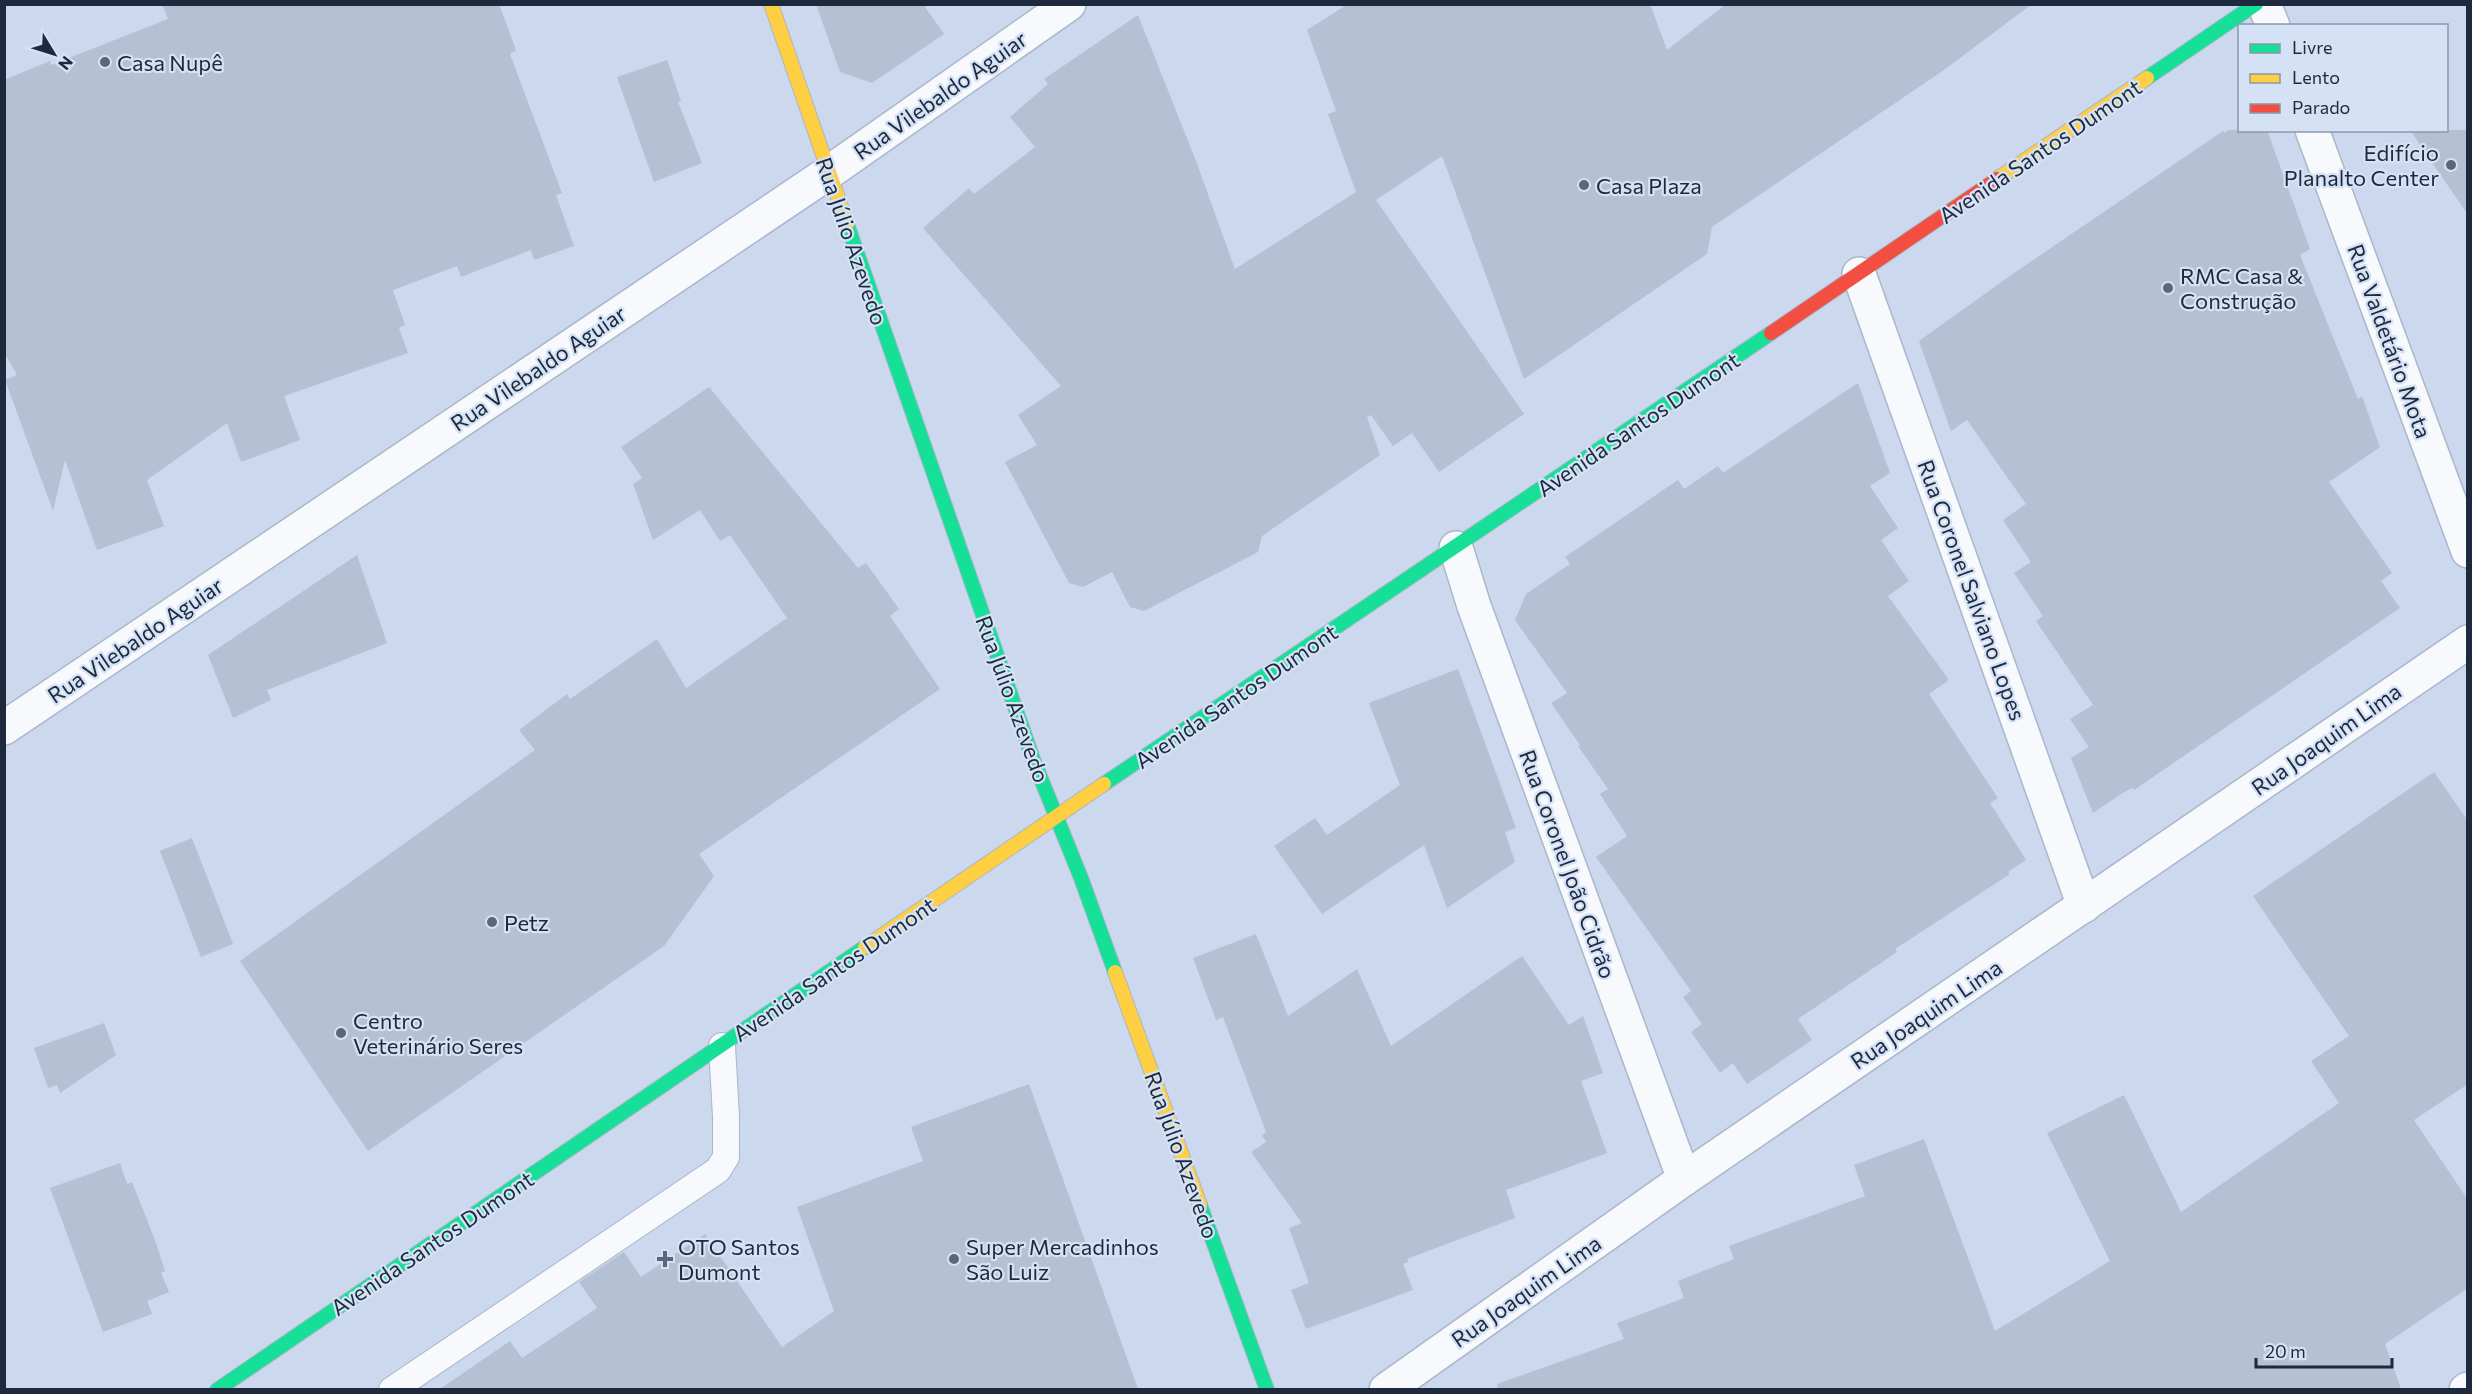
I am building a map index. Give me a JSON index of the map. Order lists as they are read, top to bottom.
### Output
{
  "streets": {
    "main road": ["Avenida Santos Dumont", "Rua Júlio Azevedo"],
    "street": [
      "Rua Vilebaldo Aguiar",
      "Rua Valdetário Mota",
      "Rua Coronel Salviano Lopes",
      "Rua Joaquim Lima",
      "Rua Coronel João Cidrão"
    ]
  },
  "crossings": [
    ["Rua Vilebaldo Aguiar", "Rua Júlio Azevedo"],
    ["Avenida Santos Dumont", "Rua Júlio Azevedo"],
    ["Avenida Santos Dumont", "Rua Coronel Salviano Lopes"],
    ["Avenida Santos Dumont", "Rua Coronel João Cidrão"],
    ["Rua Coronel Salviano Lopes", "Rua Joaquim Lima"],
    ["Rua Joaquim Lima", "Rua Coronel João Cidrão"]
  ],
  "places": {
    "other": [
      "Casa Nupê",
      "Edifício Planalto Center",
      "Casa Plaza",
      "RMC Casa & Construção",
      "Petz",
      "Centro Veterinário Seres",
      "Super Mercadinhos São Luiz"
    ],
    "health": ["OTO Santos Dumont"]
  },
  "legend": ["Livre", "Lento", "Parado"],
  "scale_bar": "20 m",
  "north": "bottom right"
}
